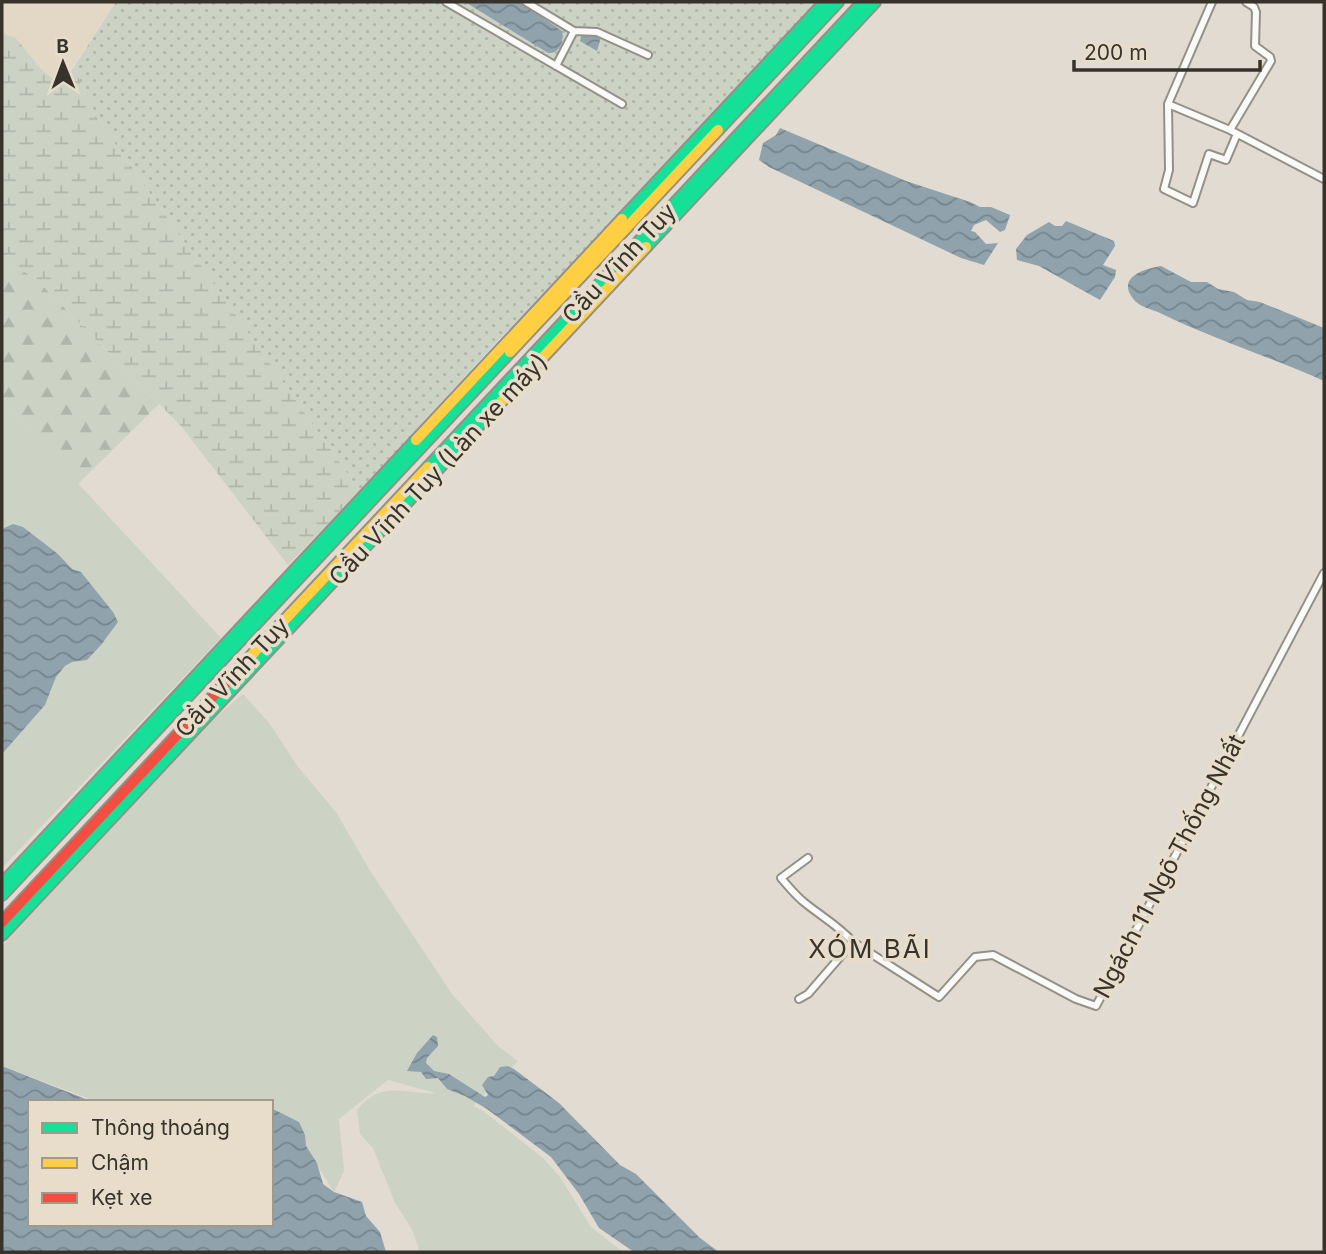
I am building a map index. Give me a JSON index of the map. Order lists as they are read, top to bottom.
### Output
{
  "streets": {
    "highway": ["Cầu Vĩnh Tuy", "Cầu Vĩnh Tuy (Làn xe máy)"],
    "street": ["Ngách 11 Ngõ Thống Nhất"]
  },
  "districts": ["XÓM BÃI"],
  "legend": ["Thông thoáng", "Chậm", "Kẹt xe"],
  "scale_bar": "200 m",
  "north": "top"
}
